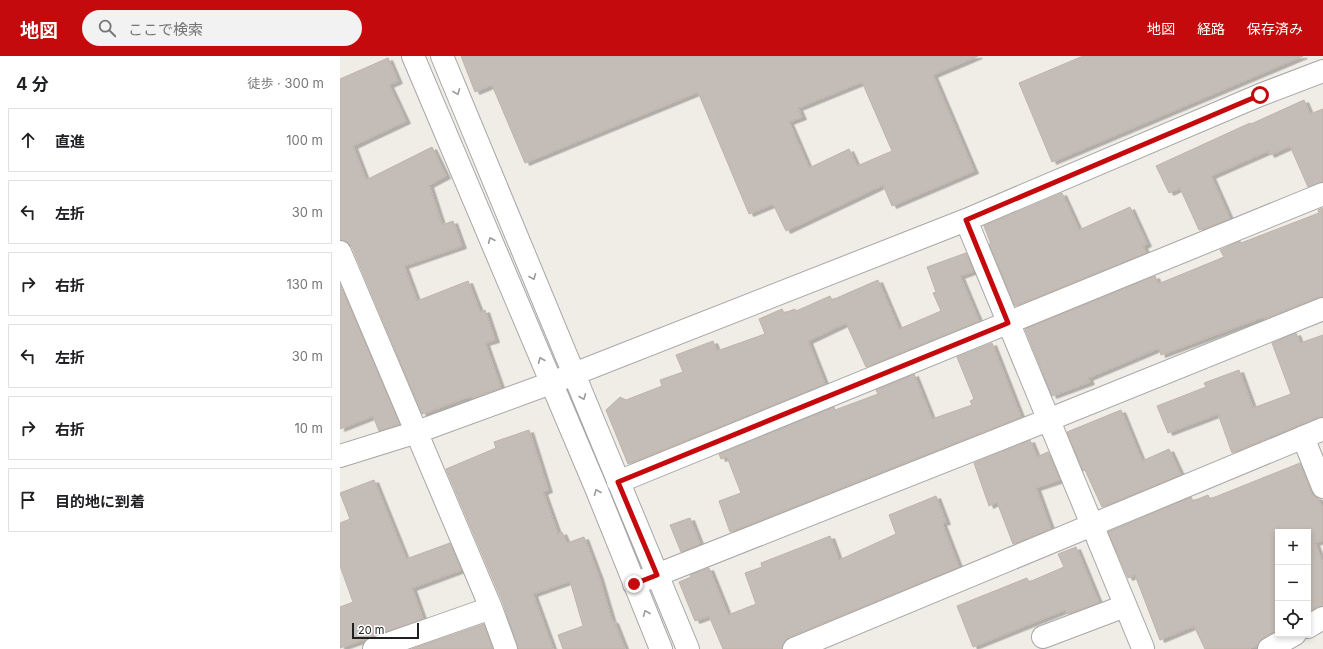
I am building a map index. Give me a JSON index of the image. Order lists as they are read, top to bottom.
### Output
{
  "scale_bar": "20 m",
  "page": {
    "header": "地図",
    "search": "ここで検索",
    "nav": ["地図", "経路", "保存済み"],
    "heading": ["4 分", "徒歩 · 300 m"],
    "list": [
      ["直進", "100 m"],
      ["左折", "30 m"],
      ["右折", "130 m"],
      ["左折", "30 m"],
      ["右折", "10 m"],
      "目的地に到着"
    ],
    "map_buttons": ["+", "−"],
    "scale": "20 m"
  }
}
